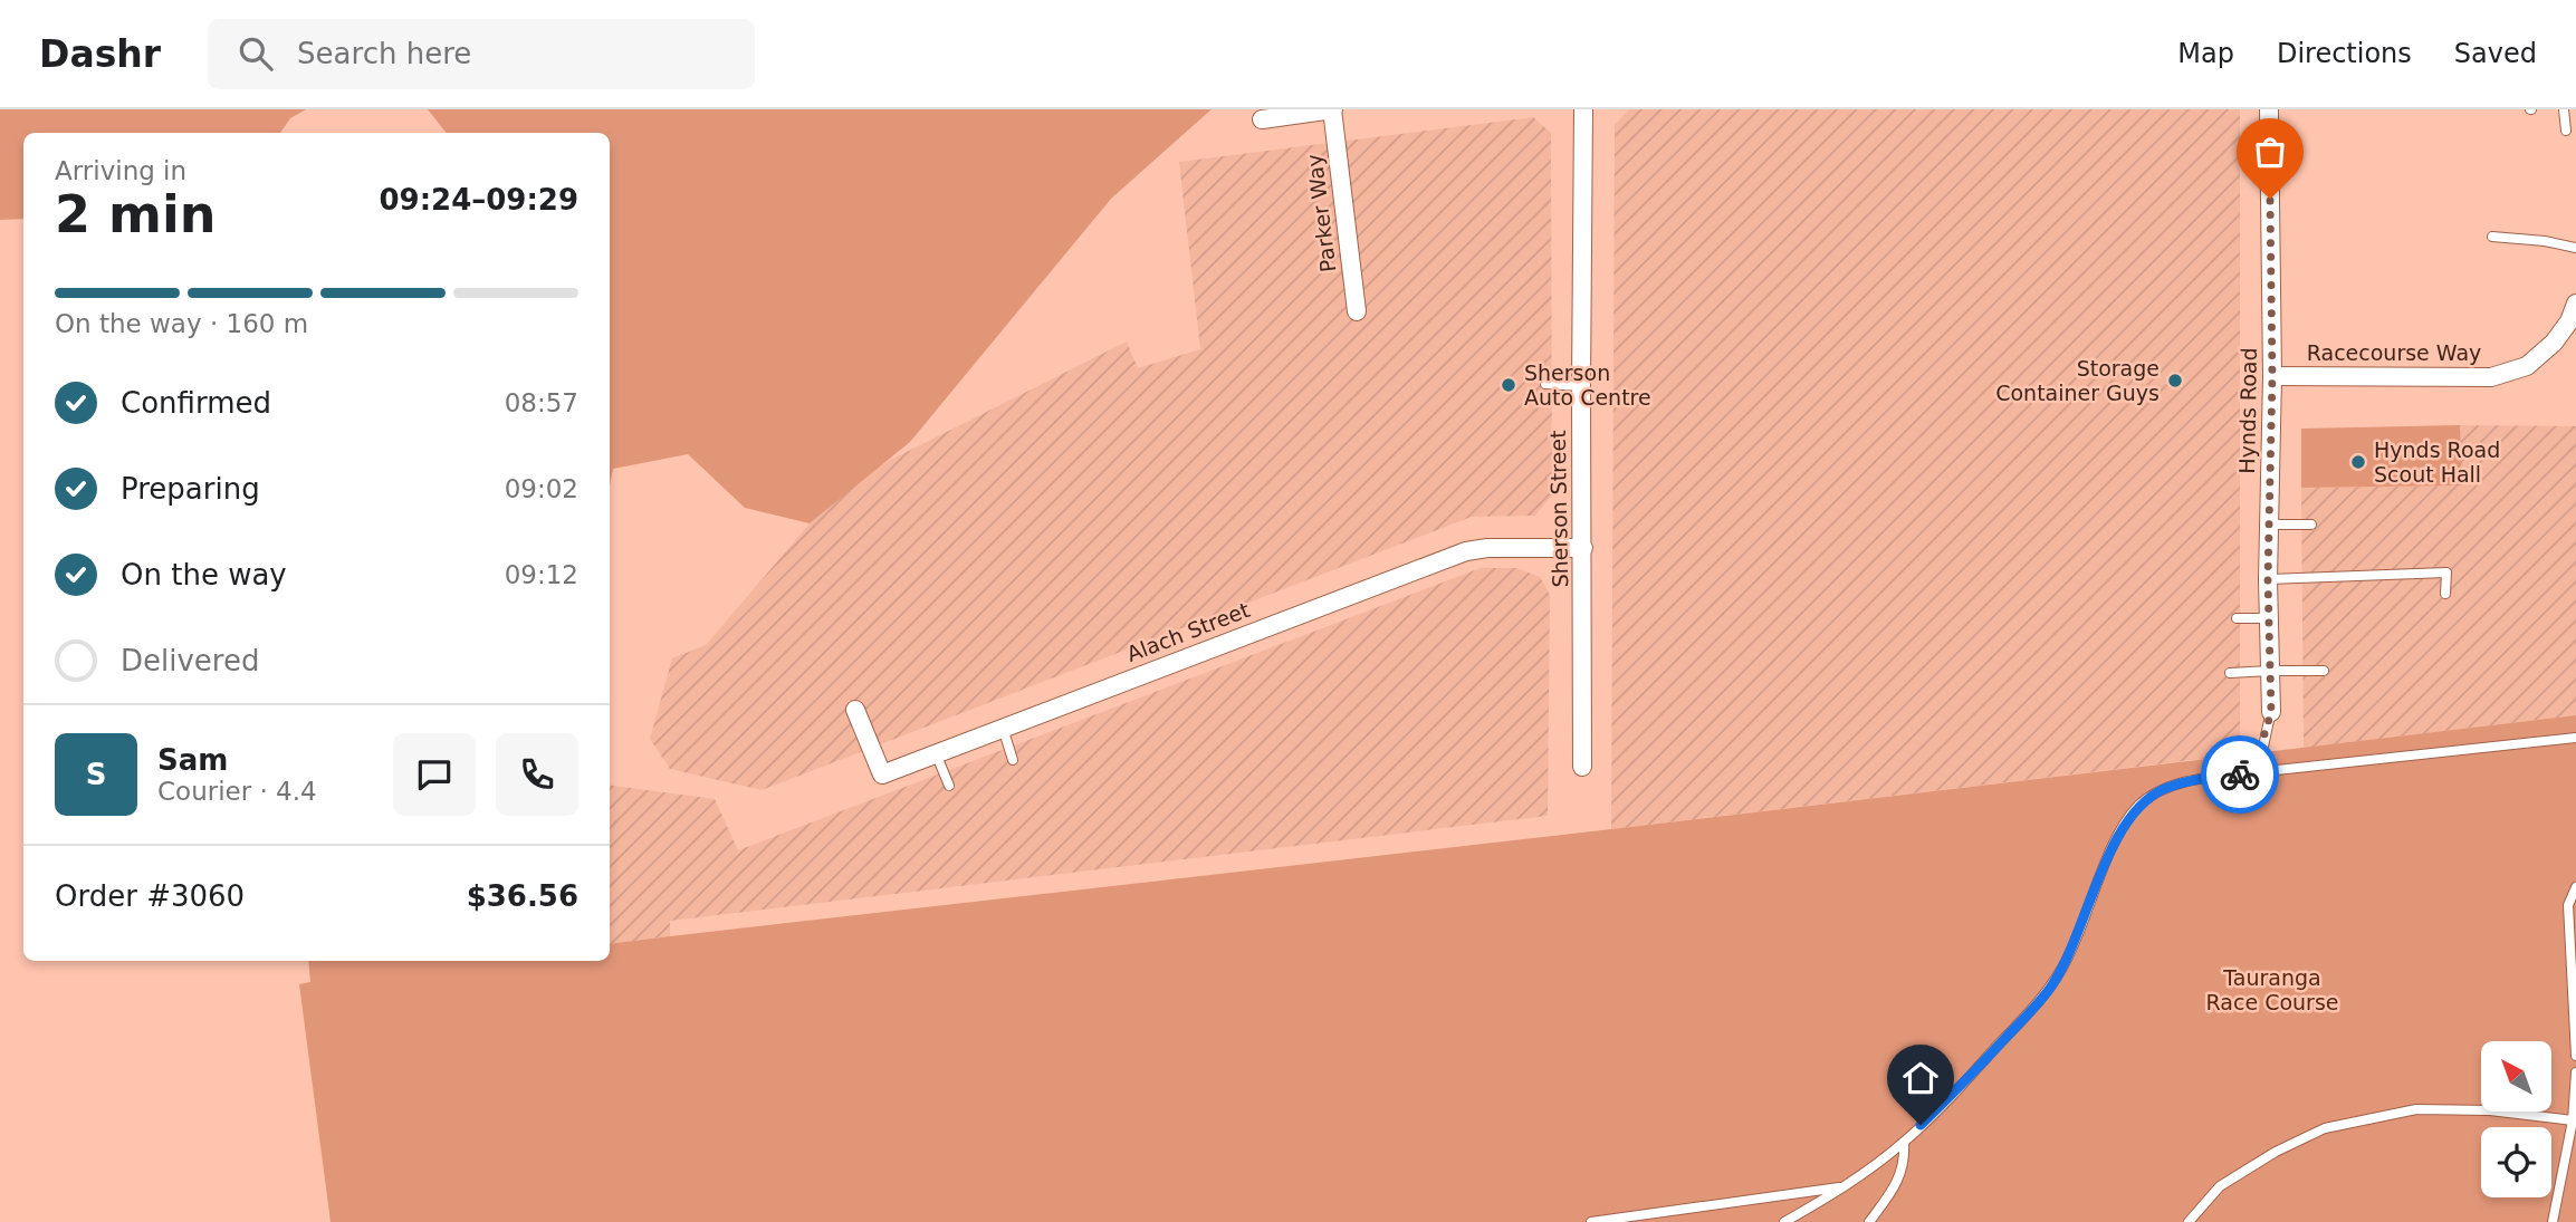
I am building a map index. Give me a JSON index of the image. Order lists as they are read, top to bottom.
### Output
{
  "streets": {
    "street": [
      "Parker Way",
      "Racecourse Way",
      "Hynds Road",
      "Sherson Street",
      "Alach Street"
    ]
  },
  "crossings": [
    ["Racecourse Way", "Hynds Road"],
    ["Sherson Street", "Alach Street"]
  ],
  "parks": ["Tauranga Race Course"],
  "places": ["Storage Container Guys", "Sherson Auto Centre", "Hynds Road Scout Hall"],
  "north": "top left",
  "page": {
    "header": "Dashr",
    "search": "Search here",
    "nav": ["Map", "Directions", "Saved"],
    "heading": ["2 min", "Arriving in", "09:24–09:29"],
    "panel": [
      "Sam",
      "Courier · 4.4",
      "Order #3060",
      "$36.56"
    ],
    "bar": "On the way · 160 m",
    "list": [
      ["Confirmed", "08:57"],
      ["Preparing", "09:02"],
      ["On the way", "09:12"],
      "Delivered"
    ],
    "round": "S"
  }
}
